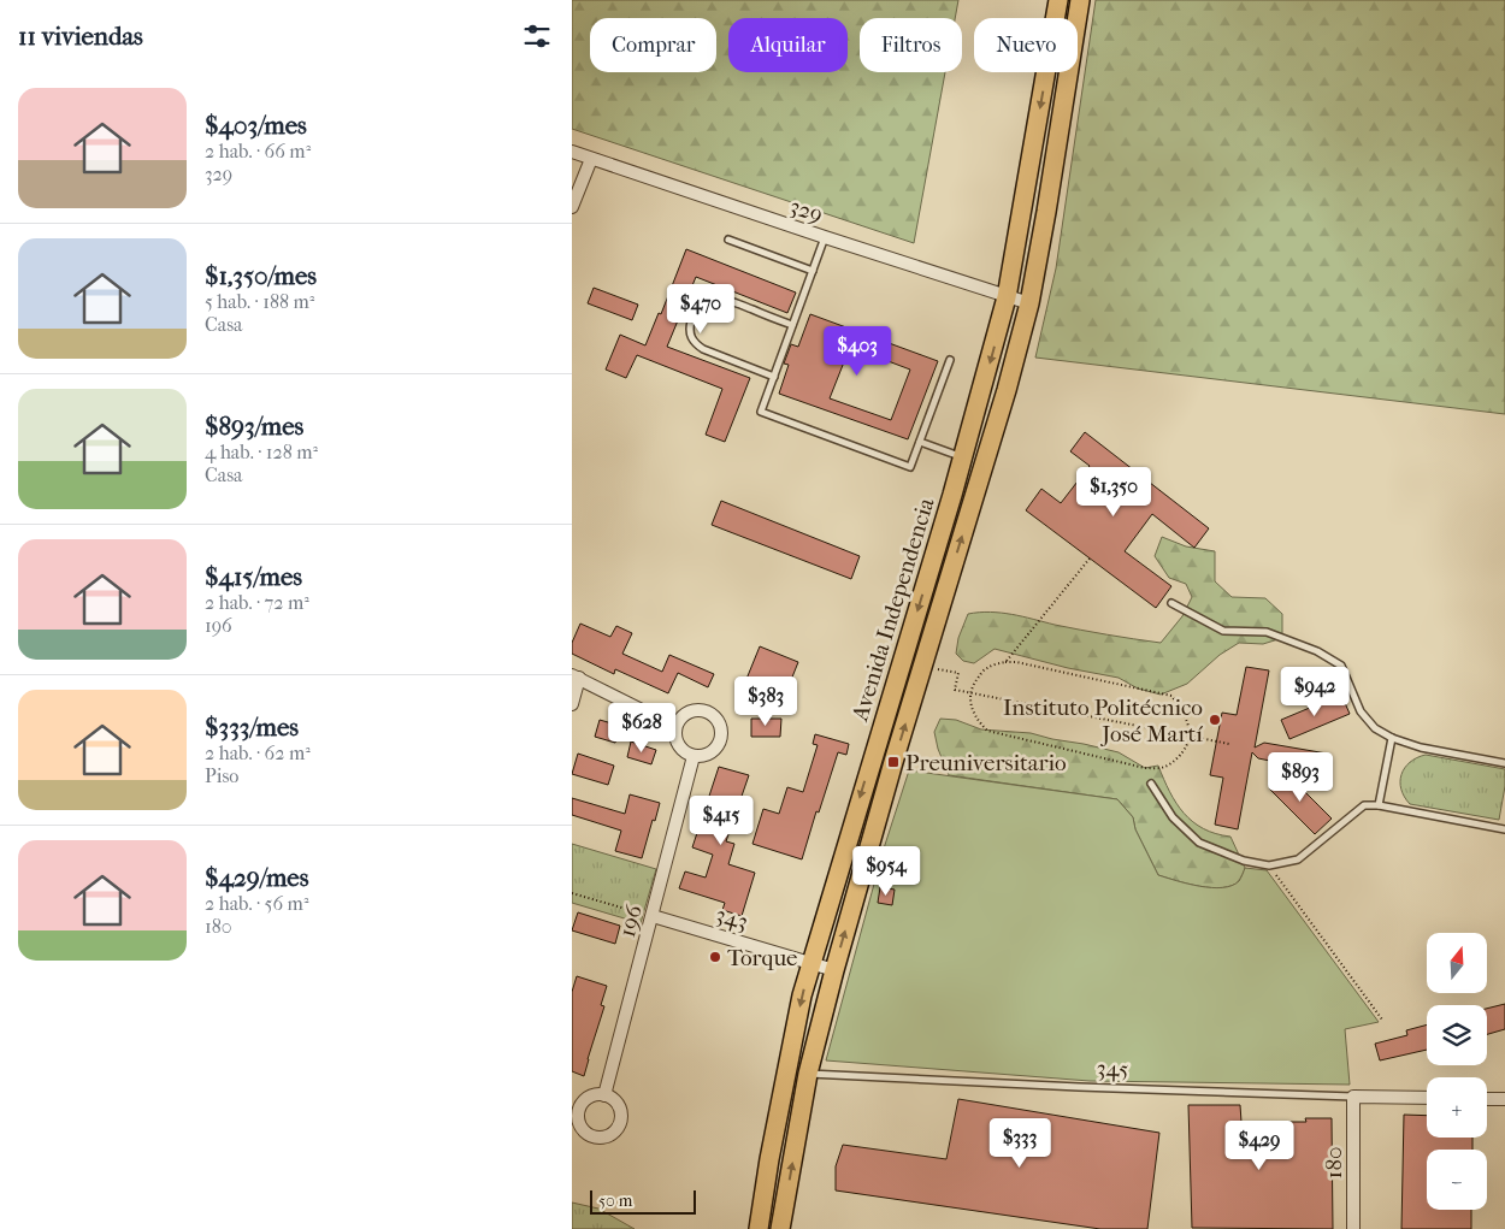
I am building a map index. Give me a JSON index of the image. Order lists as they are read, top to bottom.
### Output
{
  "streets": {
    "main road": ["Avenida Independencia"],
    "street": [
      "329",
      "343",
      "196",
      "345",
      "180"
    ]
  },
  "crossings": [
    ["329", "Avenida Independencia"],
    ["Avenida Independencia", "343"],
    ["Avenida Independencia", "345"],
    ["343", "196"],
    ["345", "180"]
  ],
  "places": {
    "other": ["Instituto Politécnico José Martí", "Torque"],
    "transit": ["Preuniversitario"]
  },
  "scale_bar": "50 m",
  "north": "top",
  "page": {
    "heading": "11 viviendas",
    "chip": [
      "Comprar",
      "Alquilar",
      "Filtros",
      "Nuevo"
    ],
    "list": [
      {
        "name": "$403/mes",
        "note": "2 hab. · 66 m² · 329"
      },
      {
        "name": "$1,350/mes",
        "note": "5 hab. · 188 m² · Casa"
      },
      {
        "name": "$893/mes",
        "note": "4 hab. · 128 m² · Casa"
      },
      {
        "name": "$415/mes",
        "note": "2 hab. · 72 m² · 196"
      },
      {
        "name": "$333/mes",
        "note": "2 hab. · 62 m² · Piso"
      },
      {
        "name": "$429/mes",
        "note": "2 hab. · 56 m² · 180"
      }
    ],
    "price": [
      "$470",
      "$403",
      "$1,350",
      "$942",
      "$383",
      "$628",
      "$893",
      "$415",
      "$954",
      "$333",
      "$429"
    ],
    "map_buttons": ["+", "−"],
    "scale": "50 m"
  }
}
